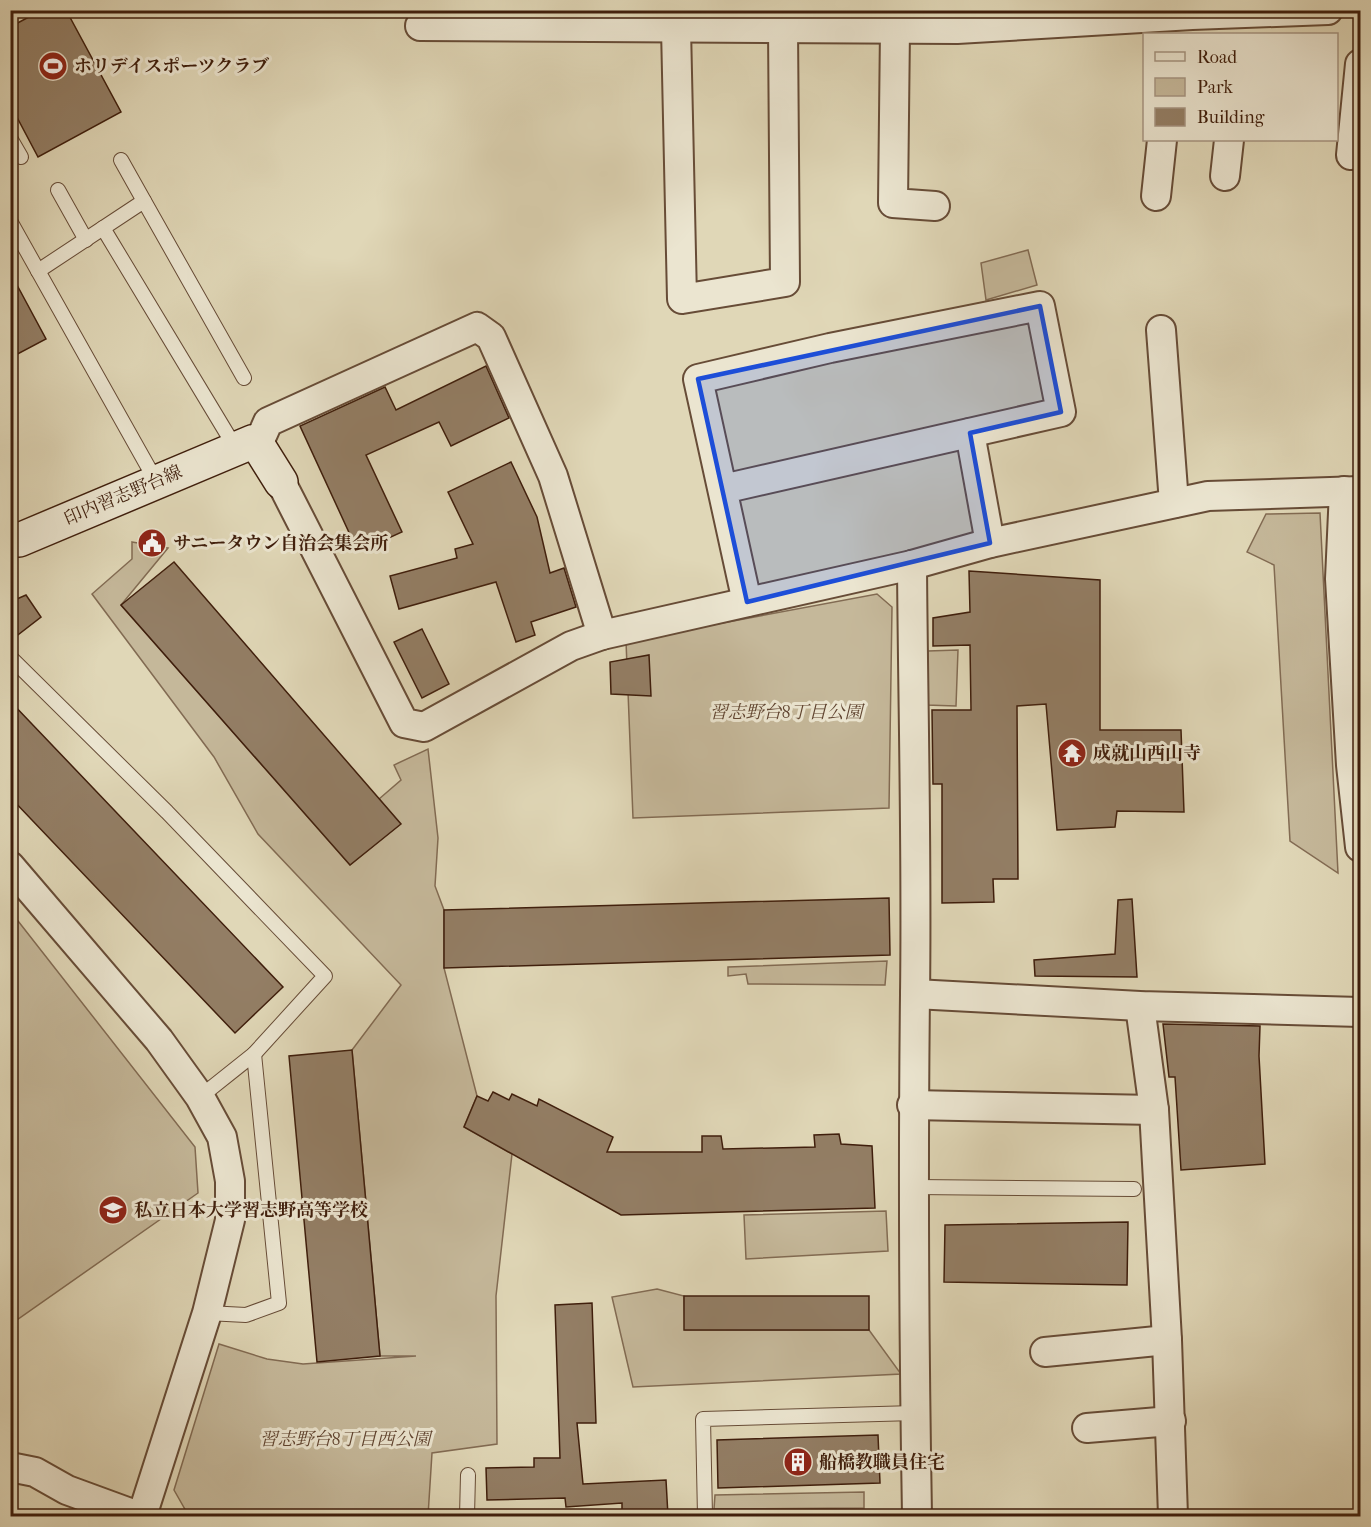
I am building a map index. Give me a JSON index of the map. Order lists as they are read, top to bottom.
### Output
{
  "streets": {
    "street": ["印内習志野台線"]
  },
  "parks": ["習志野台8丁目公園", "習志野台8丁目西公園"],
  "places": {
    "sports": ["ホリデイスポーツクラブ"],
    "public building": ["サニータウン自治会集会所"],
    "temple": ["成就山西山寺"],
    "school or university": ["私立日本大学習志野高等学校"],
    "building": ["船橋教職員住宅"]
  },
  "legend": ["Road", "Park", "Building"]
}
